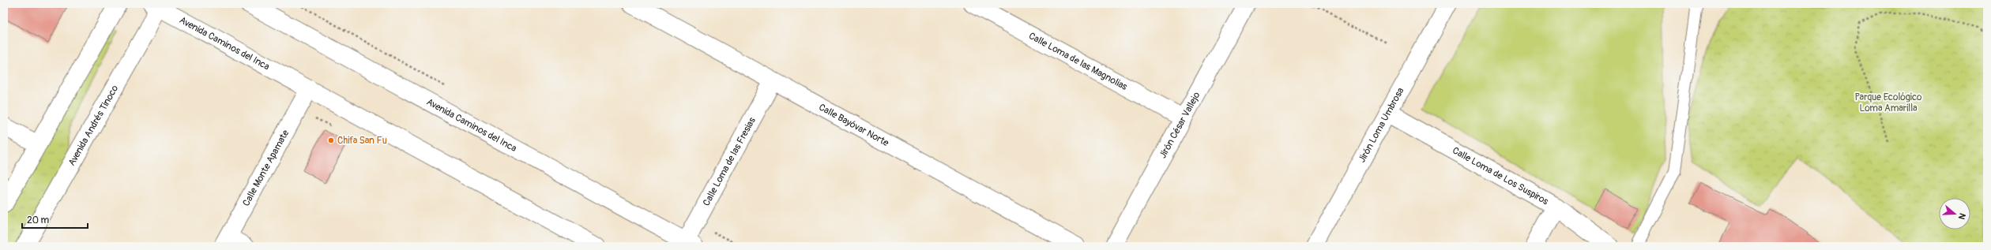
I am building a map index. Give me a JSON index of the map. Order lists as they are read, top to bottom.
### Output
{
  "streets": {
    "street": [
      "Avenida Caminos del Inca",
      "Calle Loma de las Magnolias",
      "Avenida Andrés Tinoco",
      "Calle Bayóvar Norte",
      "Jirón César Vallejo",
      "Jirón Loma Umbrosa",
      "Calle Loma de las Fresias",
      "Calle Monte Apamate",
      "Calle Loma de Los Suspiros"
    ]
  },
  "crossings": [
    ["Avenida Caminos del Inca", "Avenida Andrés Tinoco"],
    ["Avenida Caminos del Inca", "Calle Loma de las Fresias"],
    ["Avenida Caminos del Inca", "Calle Monte Apamate"],
    ["Calle Loma de las Magnolias", "Jirón César Vallejo"],
    ["Calle Bayóvar Norte", "Calle Loma de las Fresias"],
    ["Jirón Loma Umbrosa", "Calle Loma de Los Suspiros"]
  ],
  "parks": ["Parque Ecológico Loma Amarilla"],
  "places": ["Chifa San Fu"],
  "scale_bar": "20 m",
  "north": "right"
}
